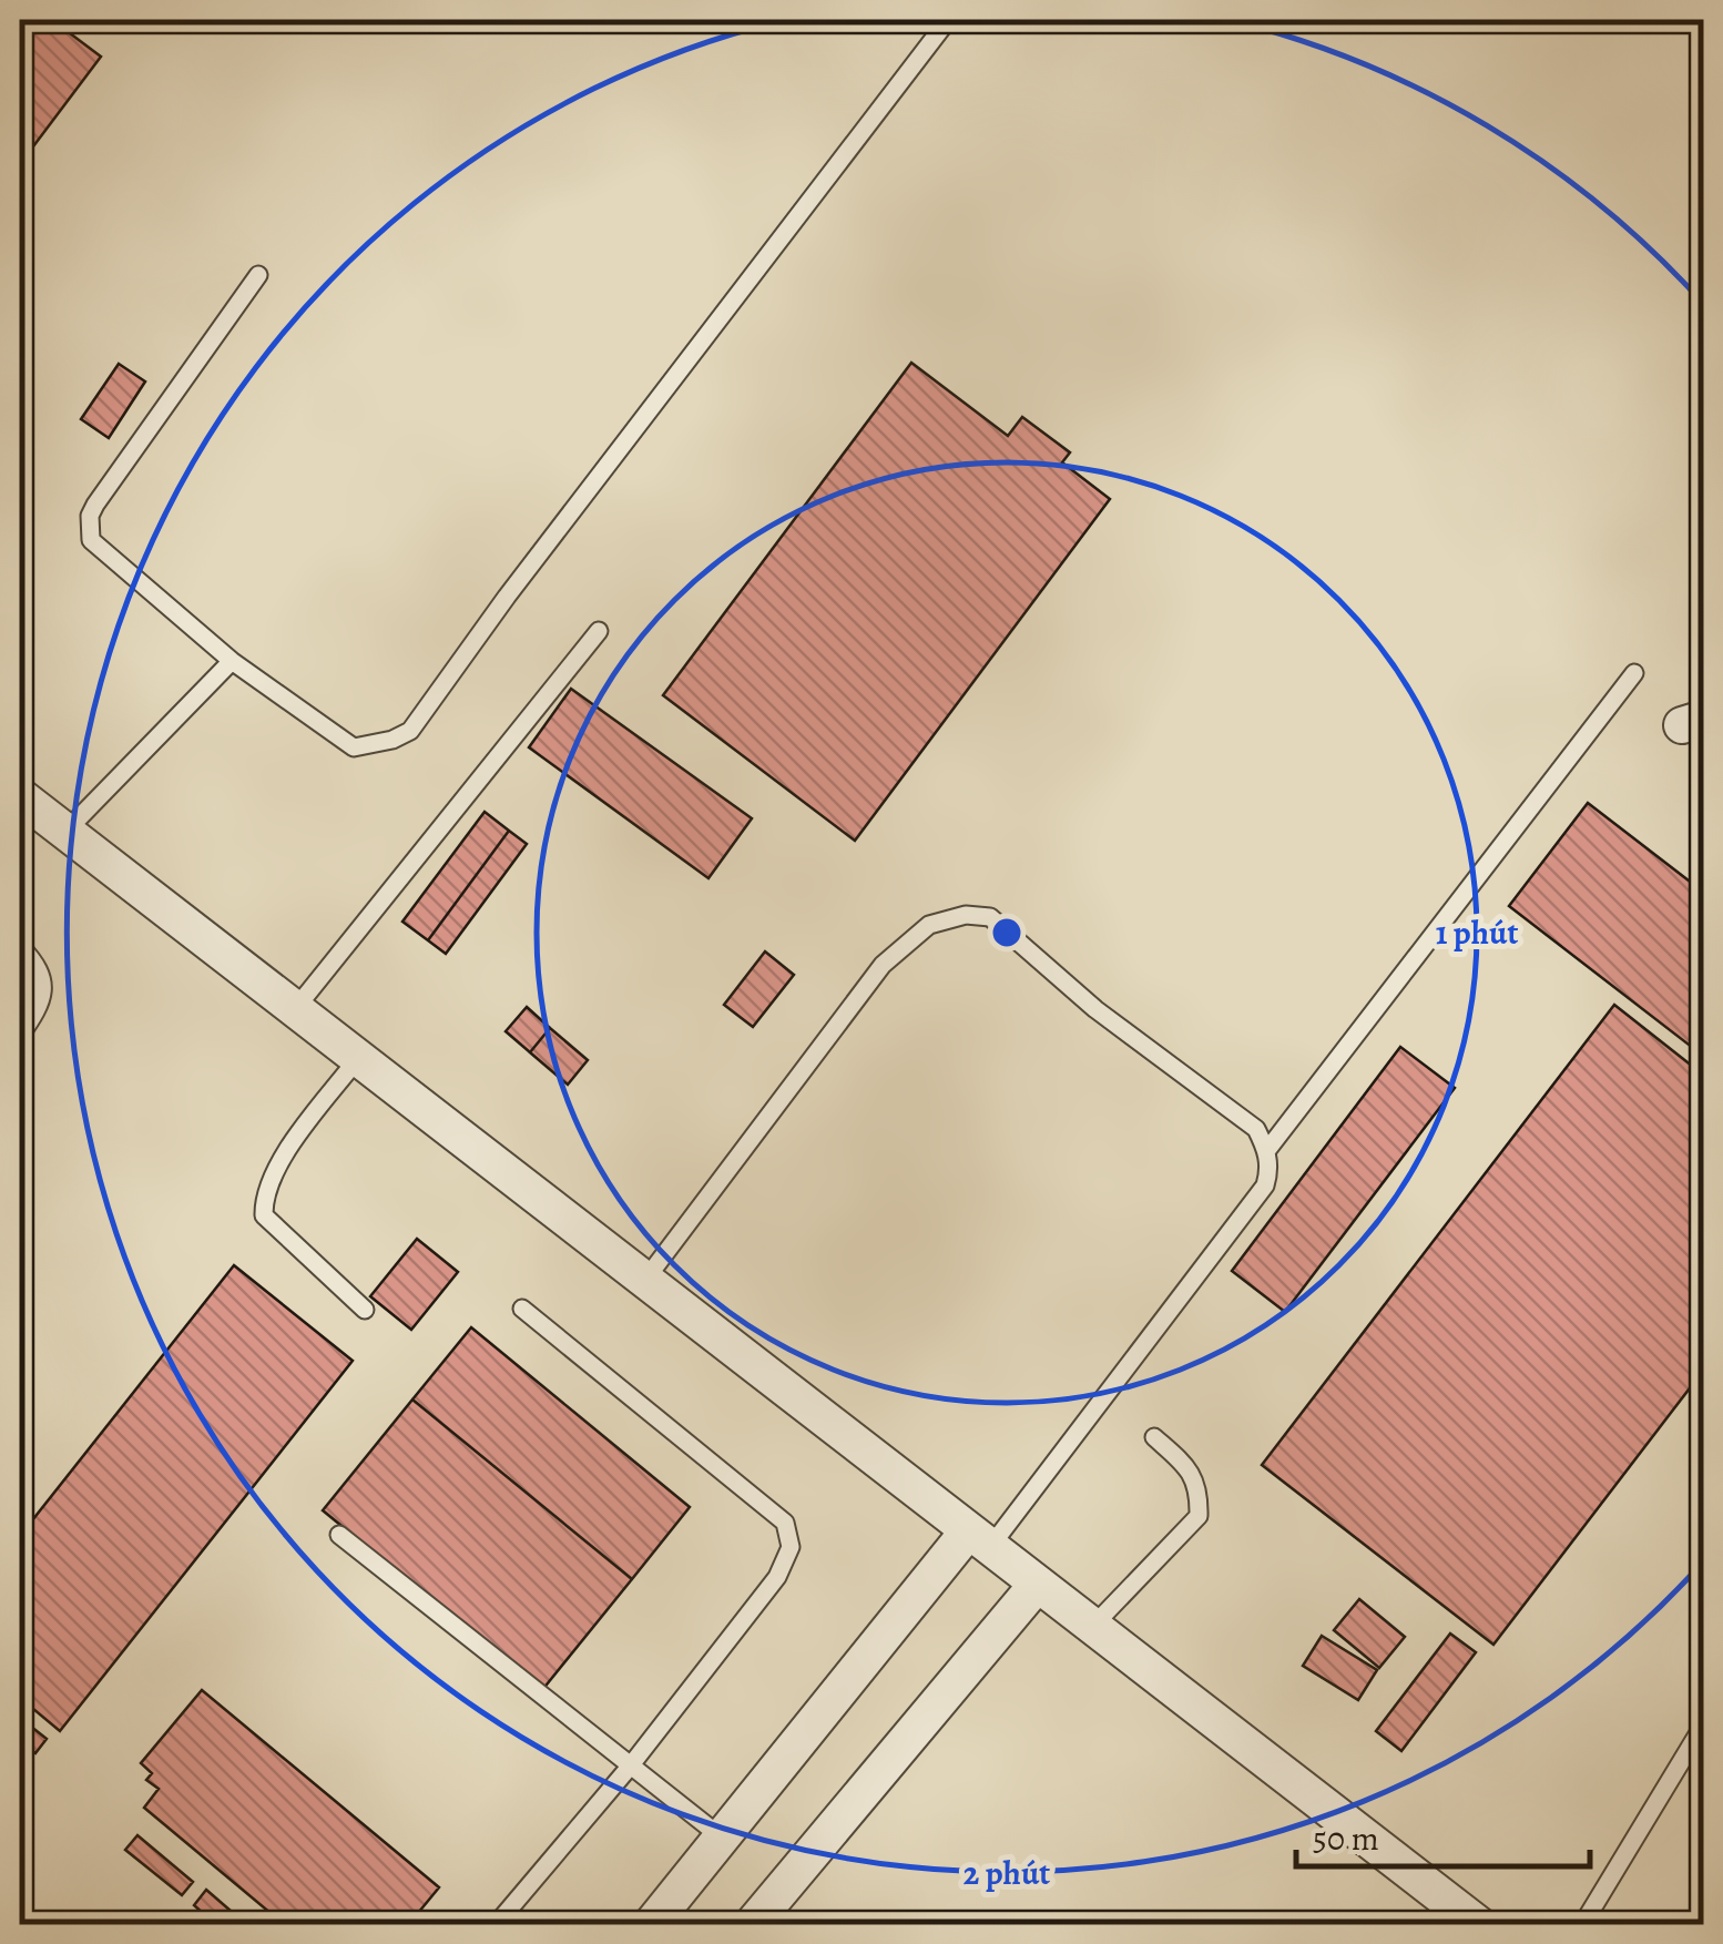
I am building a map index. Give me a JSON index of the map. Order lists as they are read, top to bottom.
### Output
{
  "scale_bar": "50 m",
  "rings": ["1 phút", "2 phút"]
}
